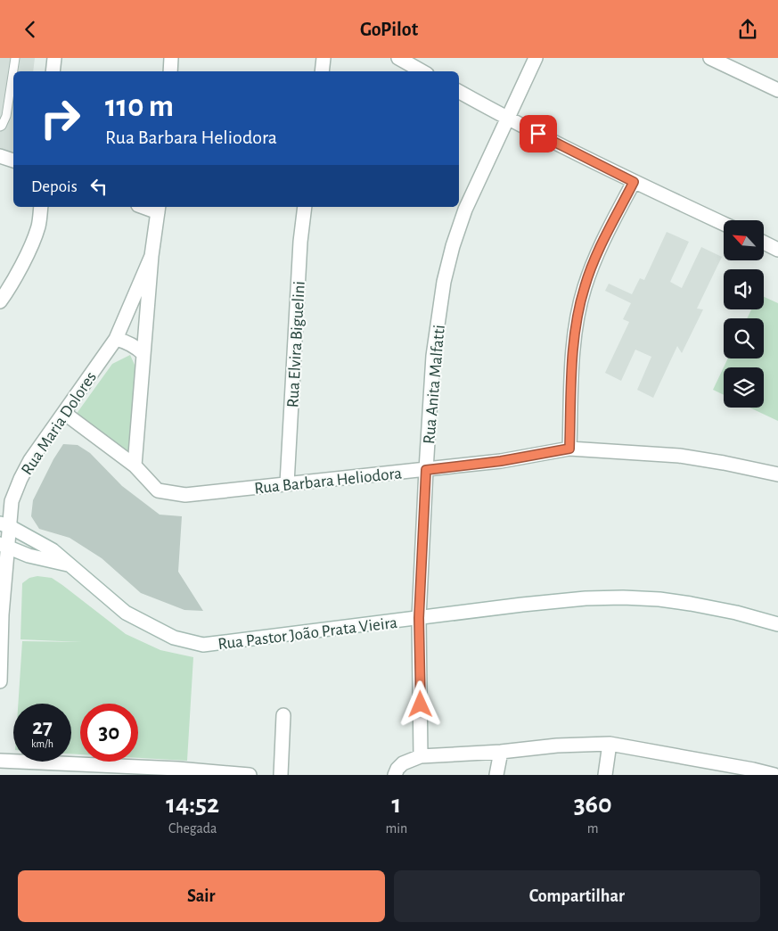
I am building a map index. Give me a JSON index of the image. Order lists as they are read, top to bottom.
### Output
{
  "streets": {
    "street": [
      "Rua Elvira Biguelini",
      "Rua Anita Malfatti",
      "Rua Maria Dolores",
      "Rua Barbara Heliodora",
      "Rua Pastor João Prata Vieira"
    ]
  },
  "crossings": [
    ["Rua Elvira Biguelini", "Rua Barbara Heliodora"],
    ["Rua Anita Malfatti", "Rua Barbara Heliodora"],
    ["Rua Anita Malfatti", "Rua Pastor João Prata Vieira"],
    ["Rua Maria Dolores", "Rua Barbara Heliodora"],
    ["Rua Maria Dolores", "Rua Pastor João Prata Vieira"]
  ],
  "north": "top left",
  "page": {
    "header": "GoPilot",
    "turn": ["110 m", "Rua Barbara Heliodora"],
    "then": "Depois",
    "speed": "27 km/h",
    "limit": "30",
    "eta": [
      "14:52",
      "Chegada",
      "1",
      "min",
      "360",
      "m"
    ],
    "buttons": ["Sair", "Compartilhar"]
  }
}
